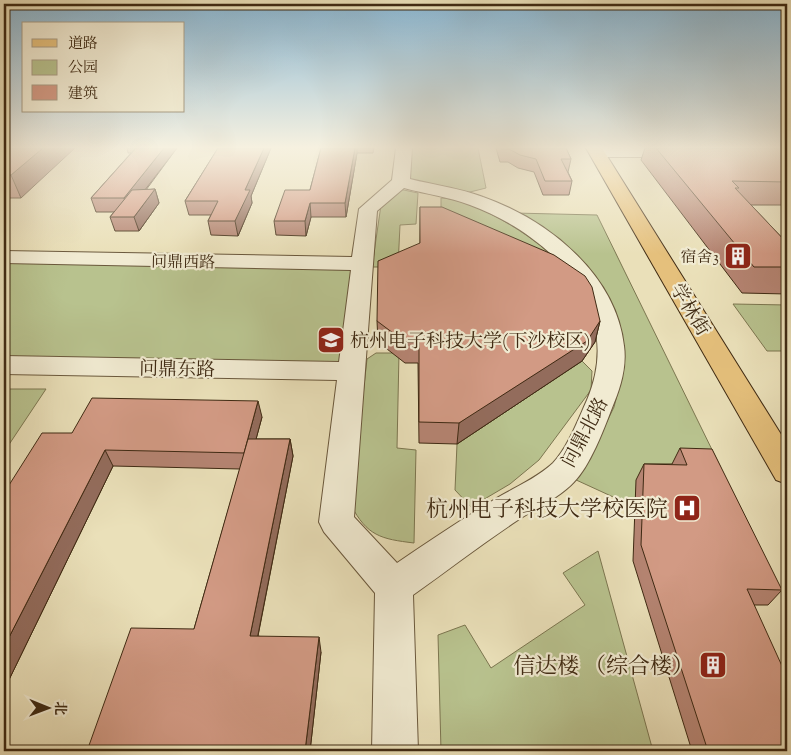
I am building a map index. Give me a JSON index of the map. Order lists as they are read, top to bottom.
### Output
{
  "streets": {
    "main road": ["学林街"],
    "street": ["问鼎西路", "问鼎东路", "问鼎北路"]
  },
  "places": {
    "building": ["宿舍3", "信达楼 （综合楼）"],
    "school or university": ["杭州电子科技大学(下沙校区)"],
    "hospital": ["杭州电子科技大学校医院"]
  },
  "legend": ["道路", "公园", "建筑"],
  "north": "right"
}
